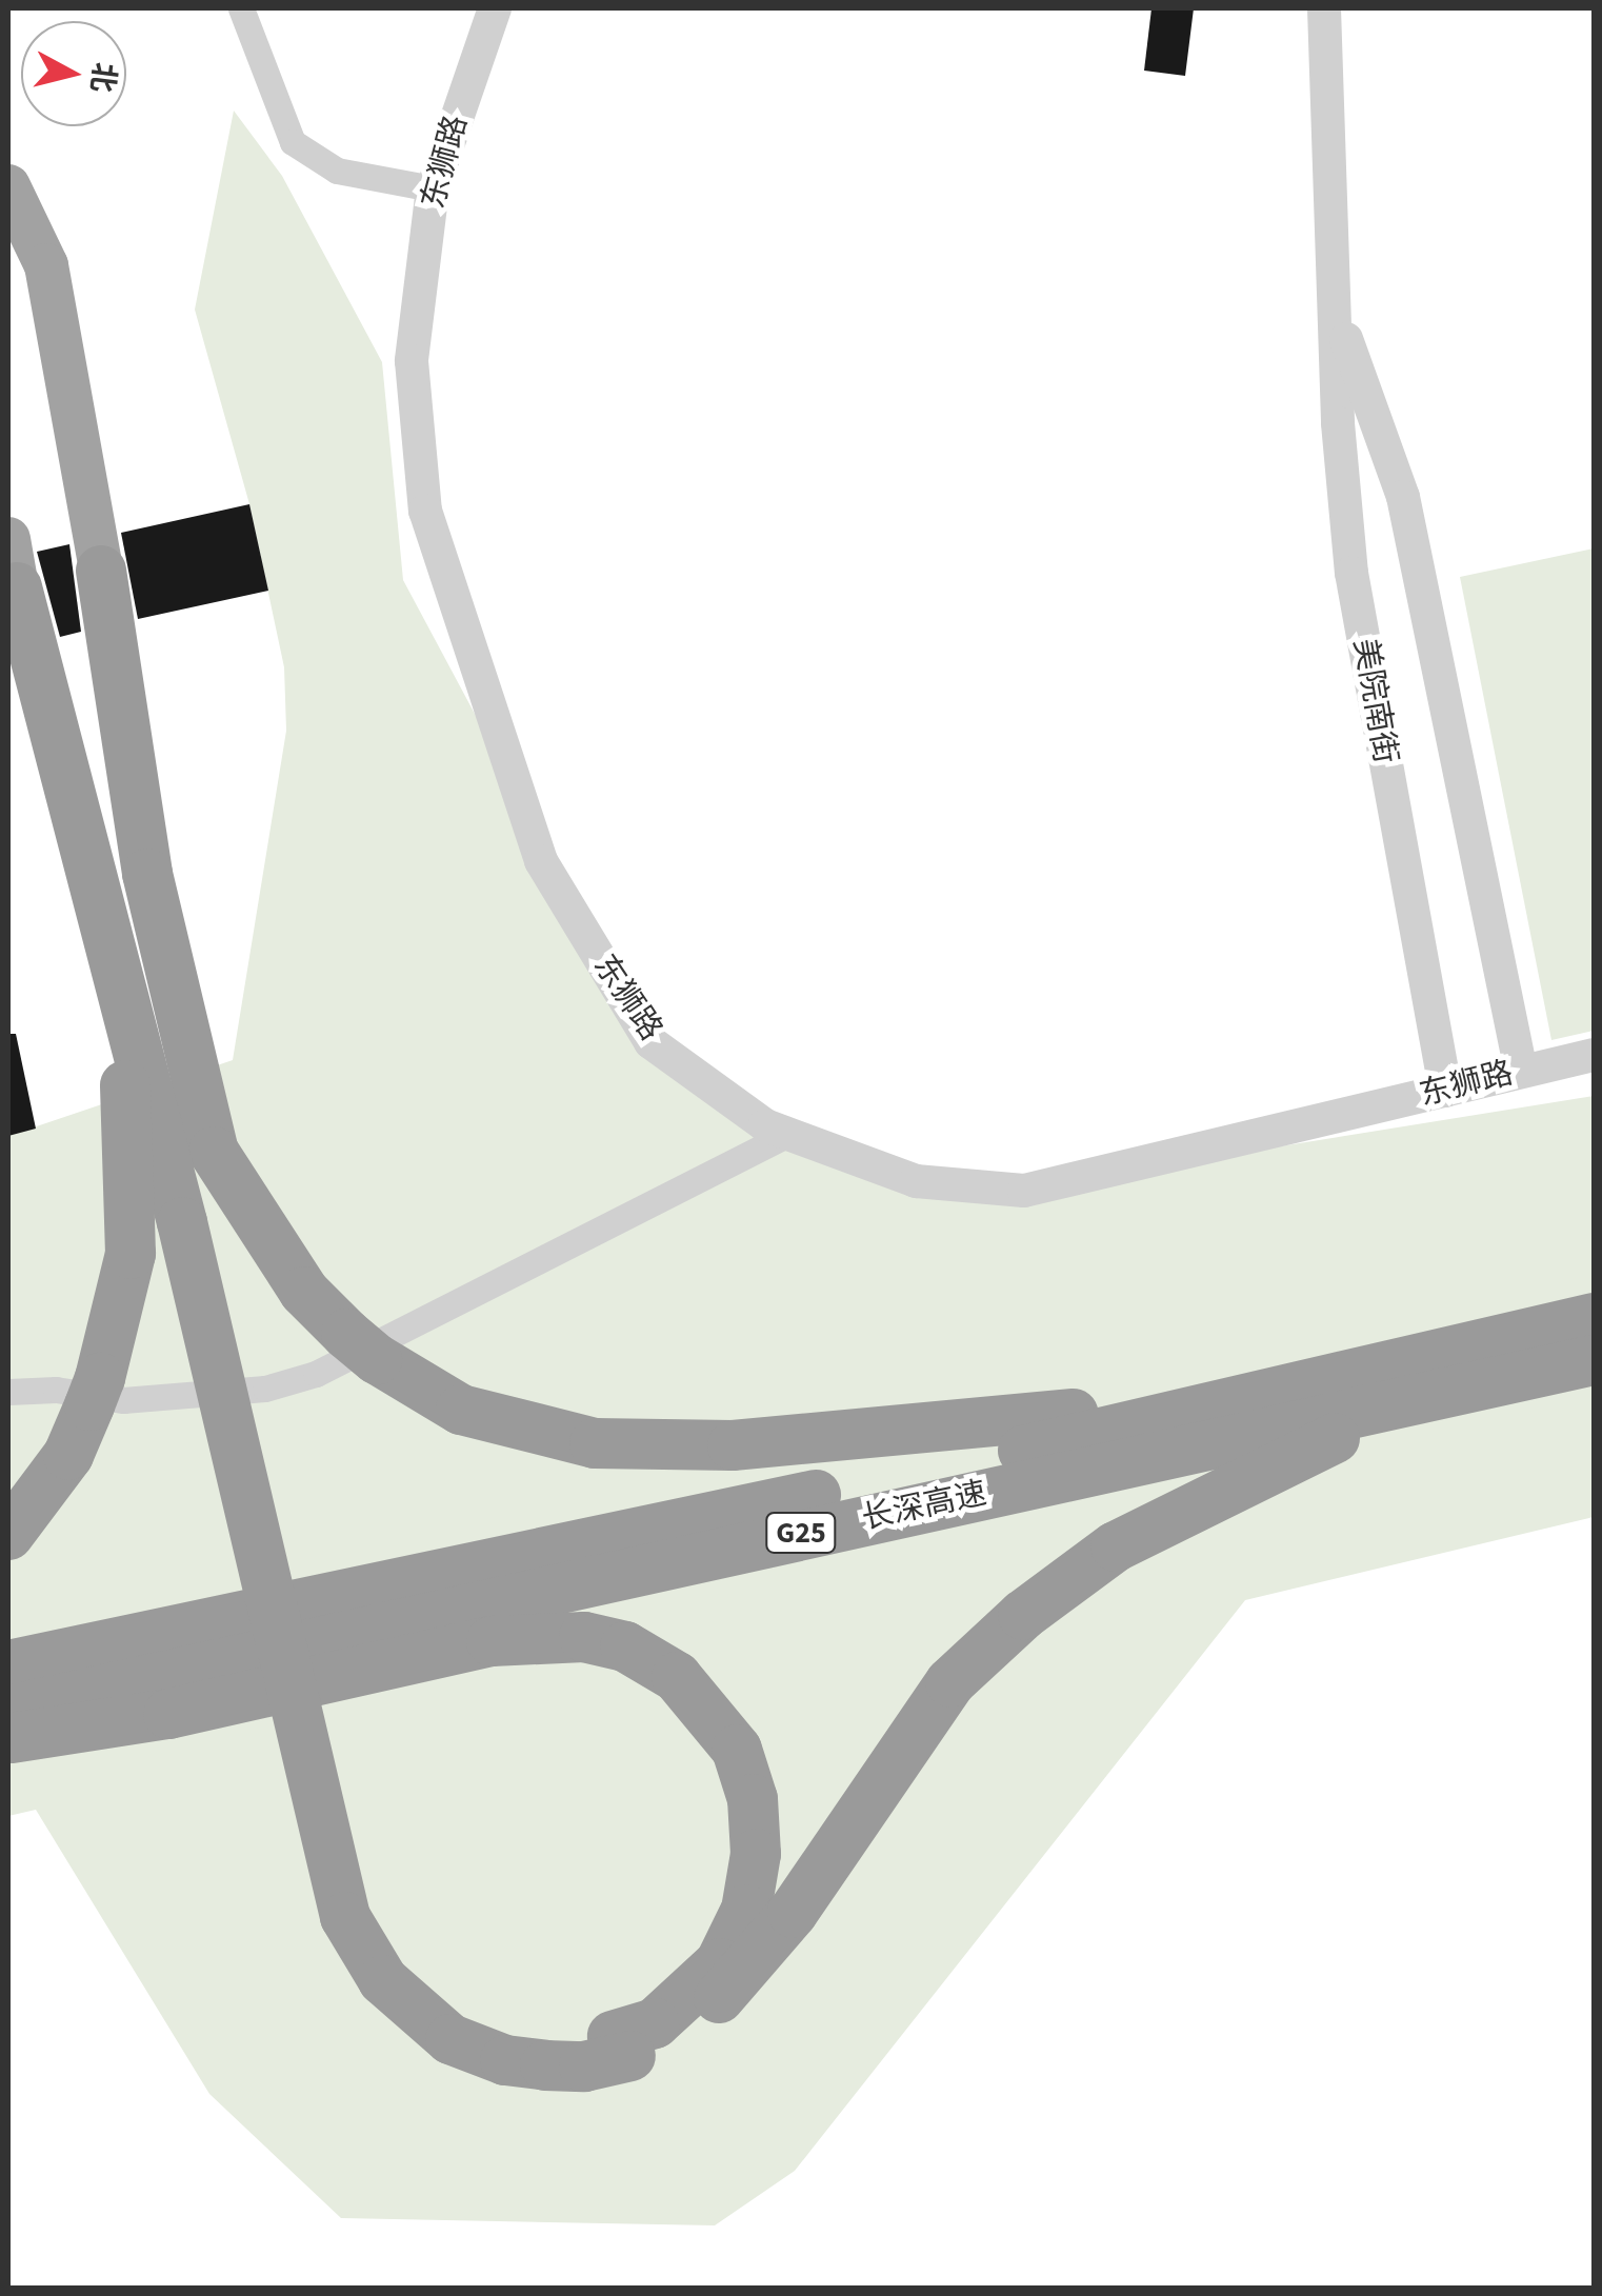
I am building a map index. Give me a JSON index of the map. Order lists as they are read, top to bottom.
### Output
{
  "streets": {
    "highway": ["长深高速", "G25"],
    "street": ["东狮路", "美院南街"]
  },
  "crossings": [
    ["东狮路", "美院南街"]
  ],
  "north": "right"
}
